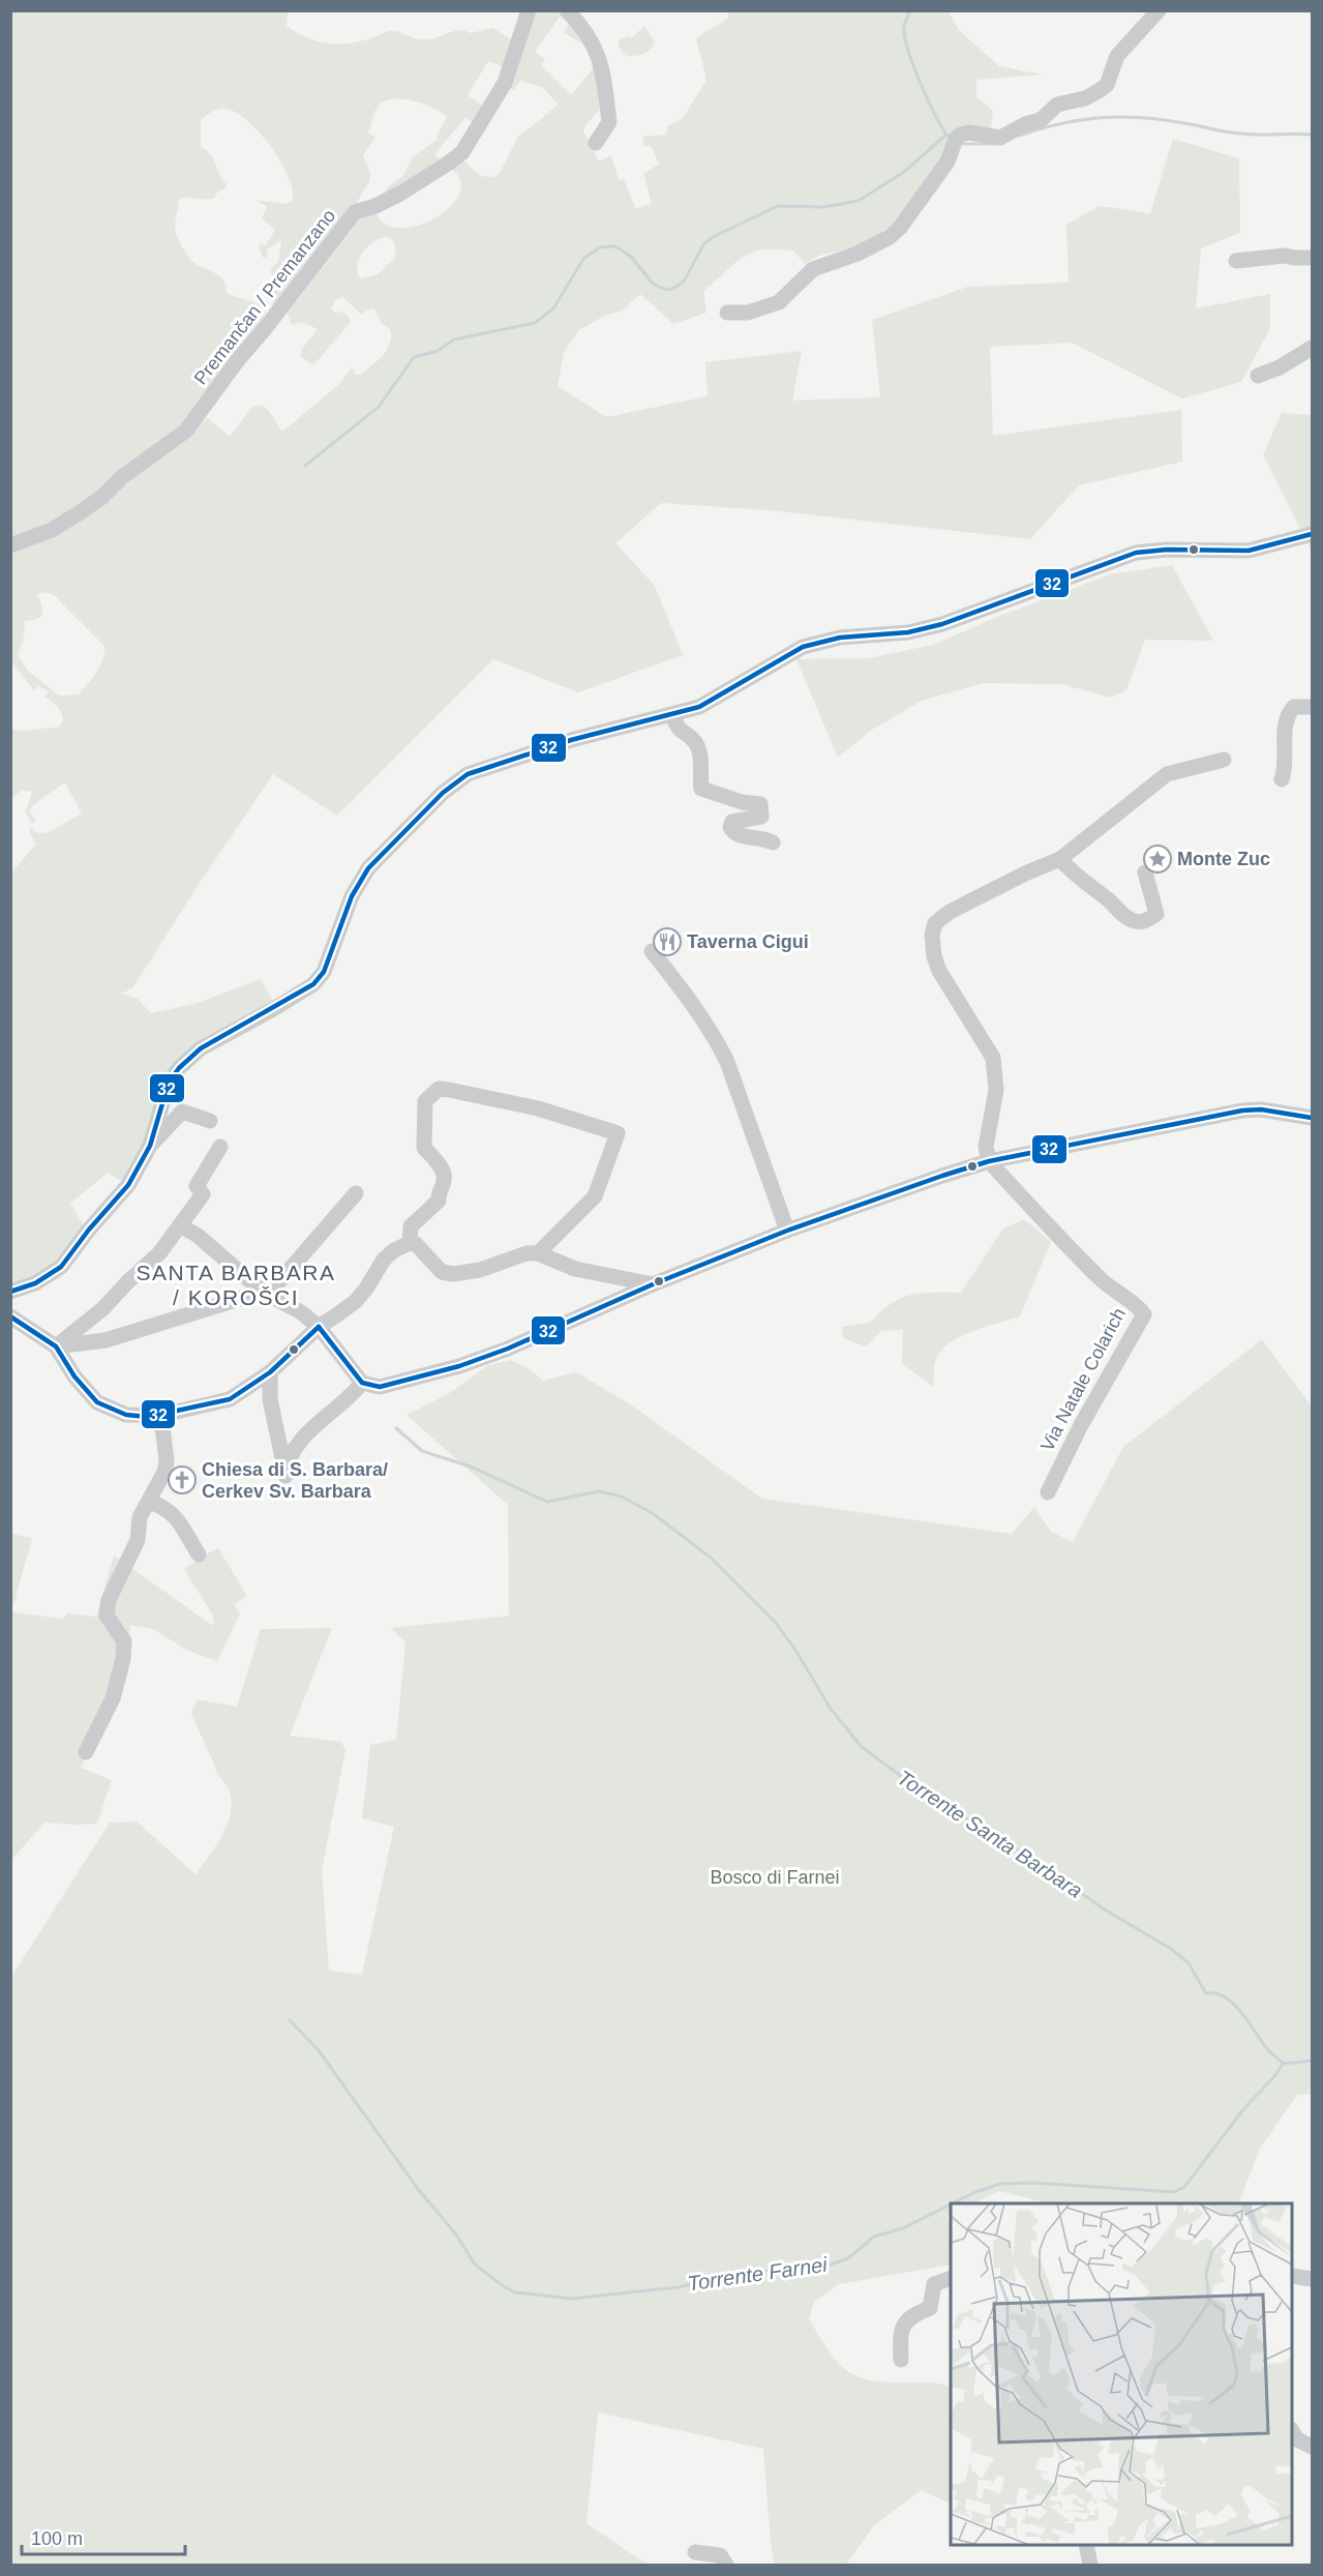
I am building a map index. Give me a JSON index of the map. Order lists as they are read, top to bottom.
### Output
{
  "streets": {
    "street": ["Premančan / Premanzano", "Via Natale Colarich"]
  },
  "districts": ["SANTA BARBARA / KOROŠCI"],
  "water": ["Torrente Santa Barbara", "Torrente Farnei"],
  "parks": ["Bosco di Farnei"],
  "places": {
    "place": ["Monte Zuc"],
    "restaurant": ["Taverna Cigui"],
    "church": ["Chiesa di S. Barbara/ Cerkev Sv. Barbara"]
  },
  "lines": ["transit line 32"],
  "scale_bar": "100 m"
}
